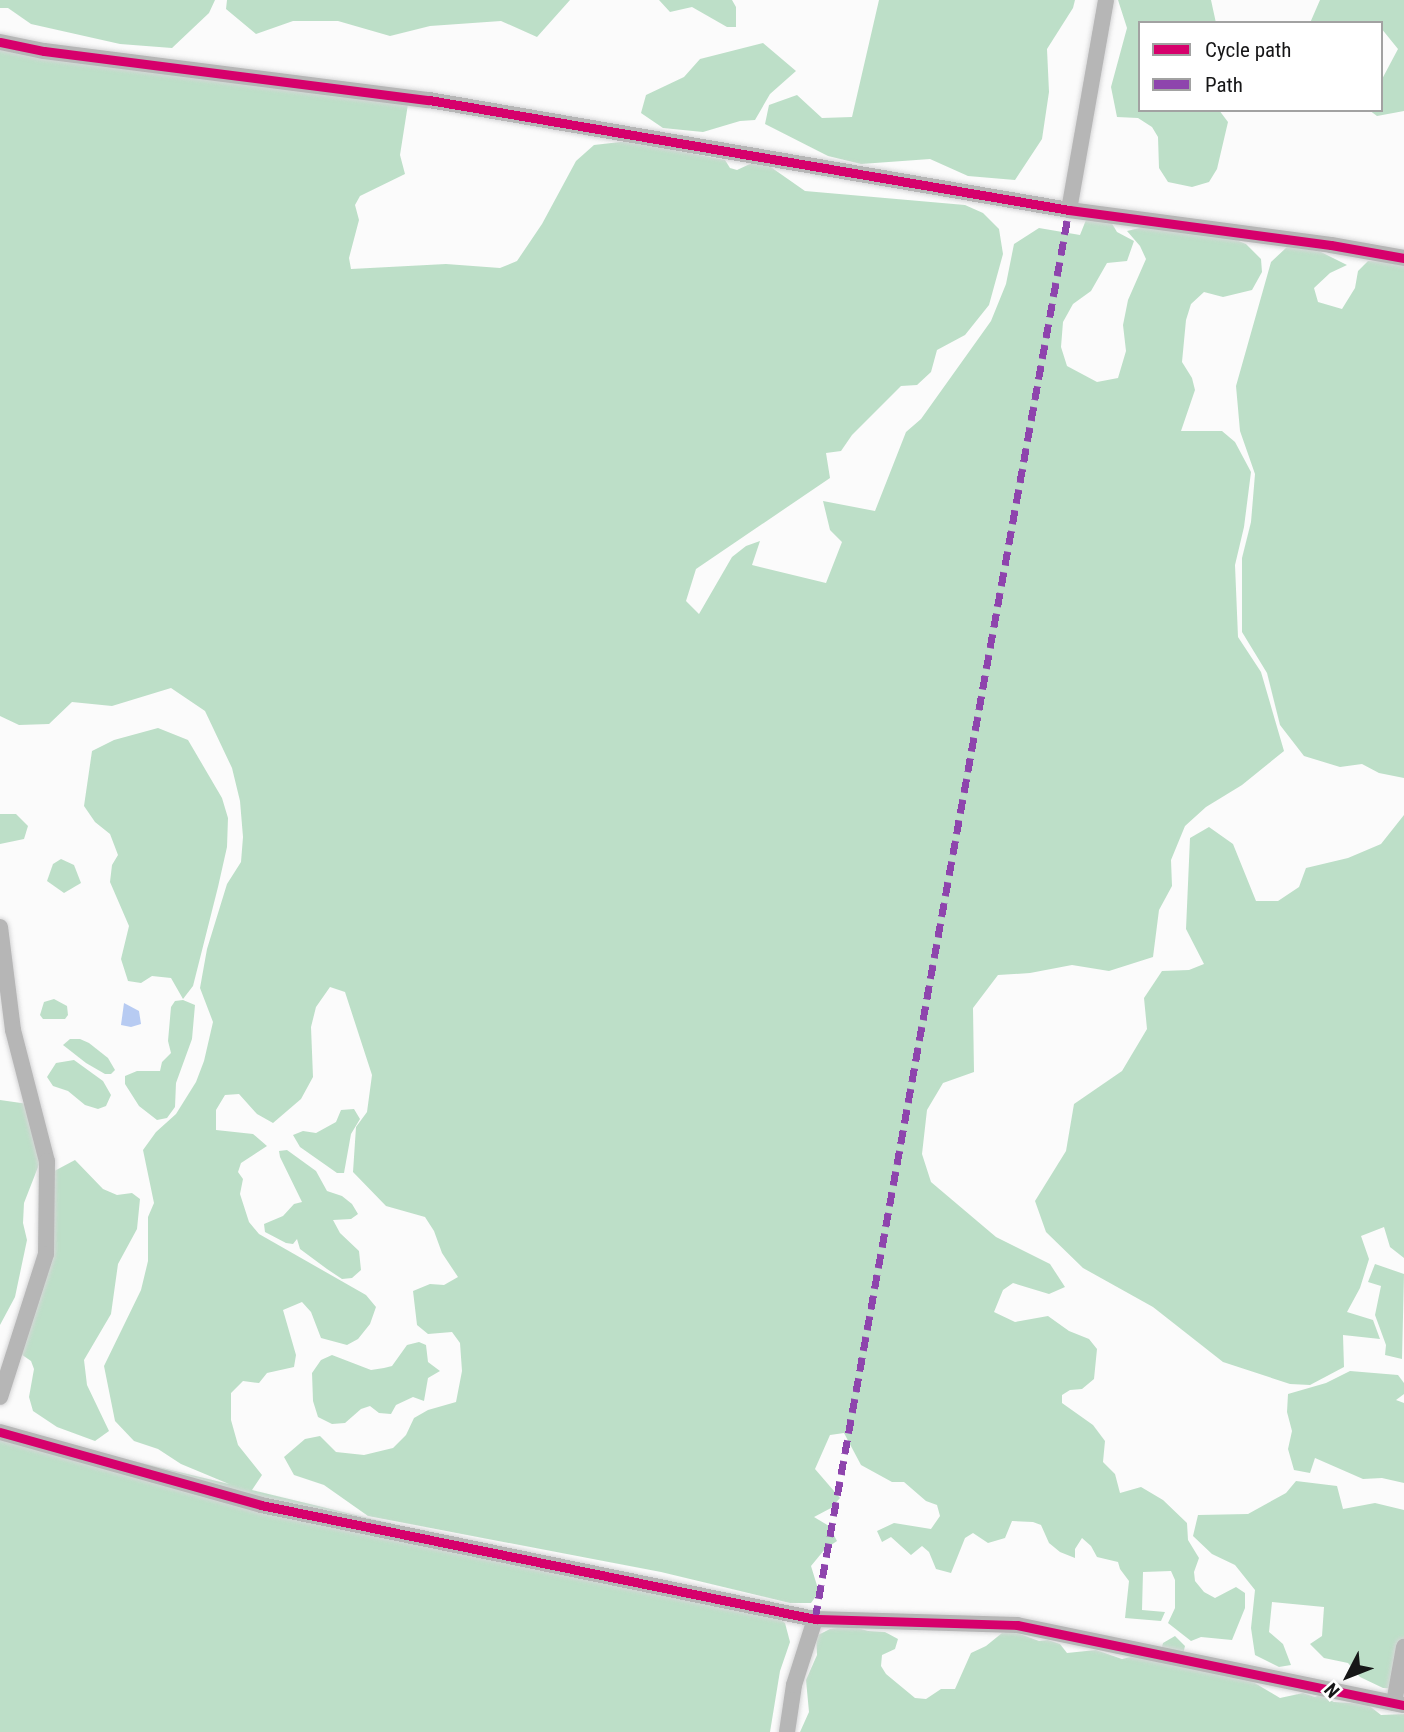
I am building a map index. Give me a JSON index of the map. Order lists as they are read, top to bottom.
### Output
{
  "legend": ["Cycle path", "Path"],
  "north": "bottom left"
}
